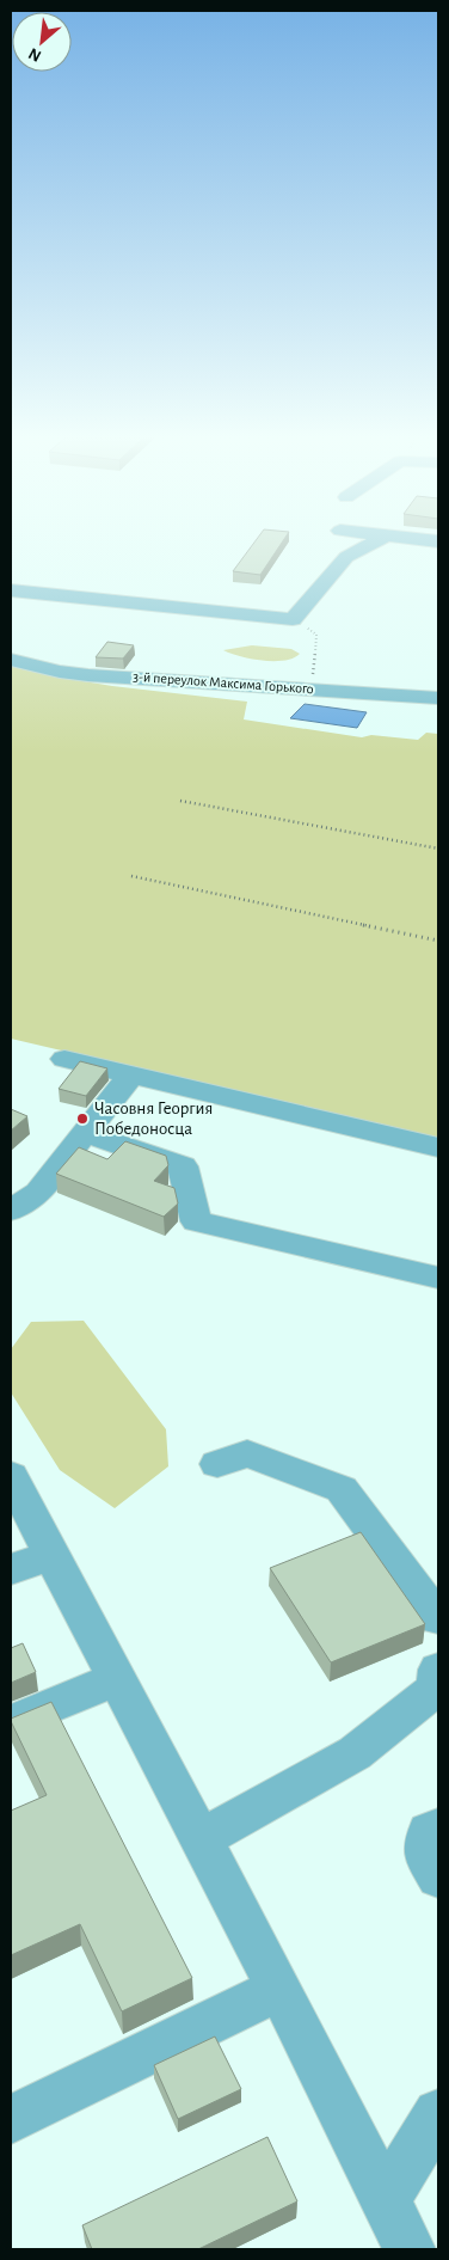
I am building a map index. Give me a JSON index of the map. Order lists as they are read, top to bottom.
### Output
{
  "streets": {
    "street": ["3-й переулок Максима Горького"]
  },
  "places": ["Часовня Георгия Победоносца"],
  "north": "bottom left"
}
